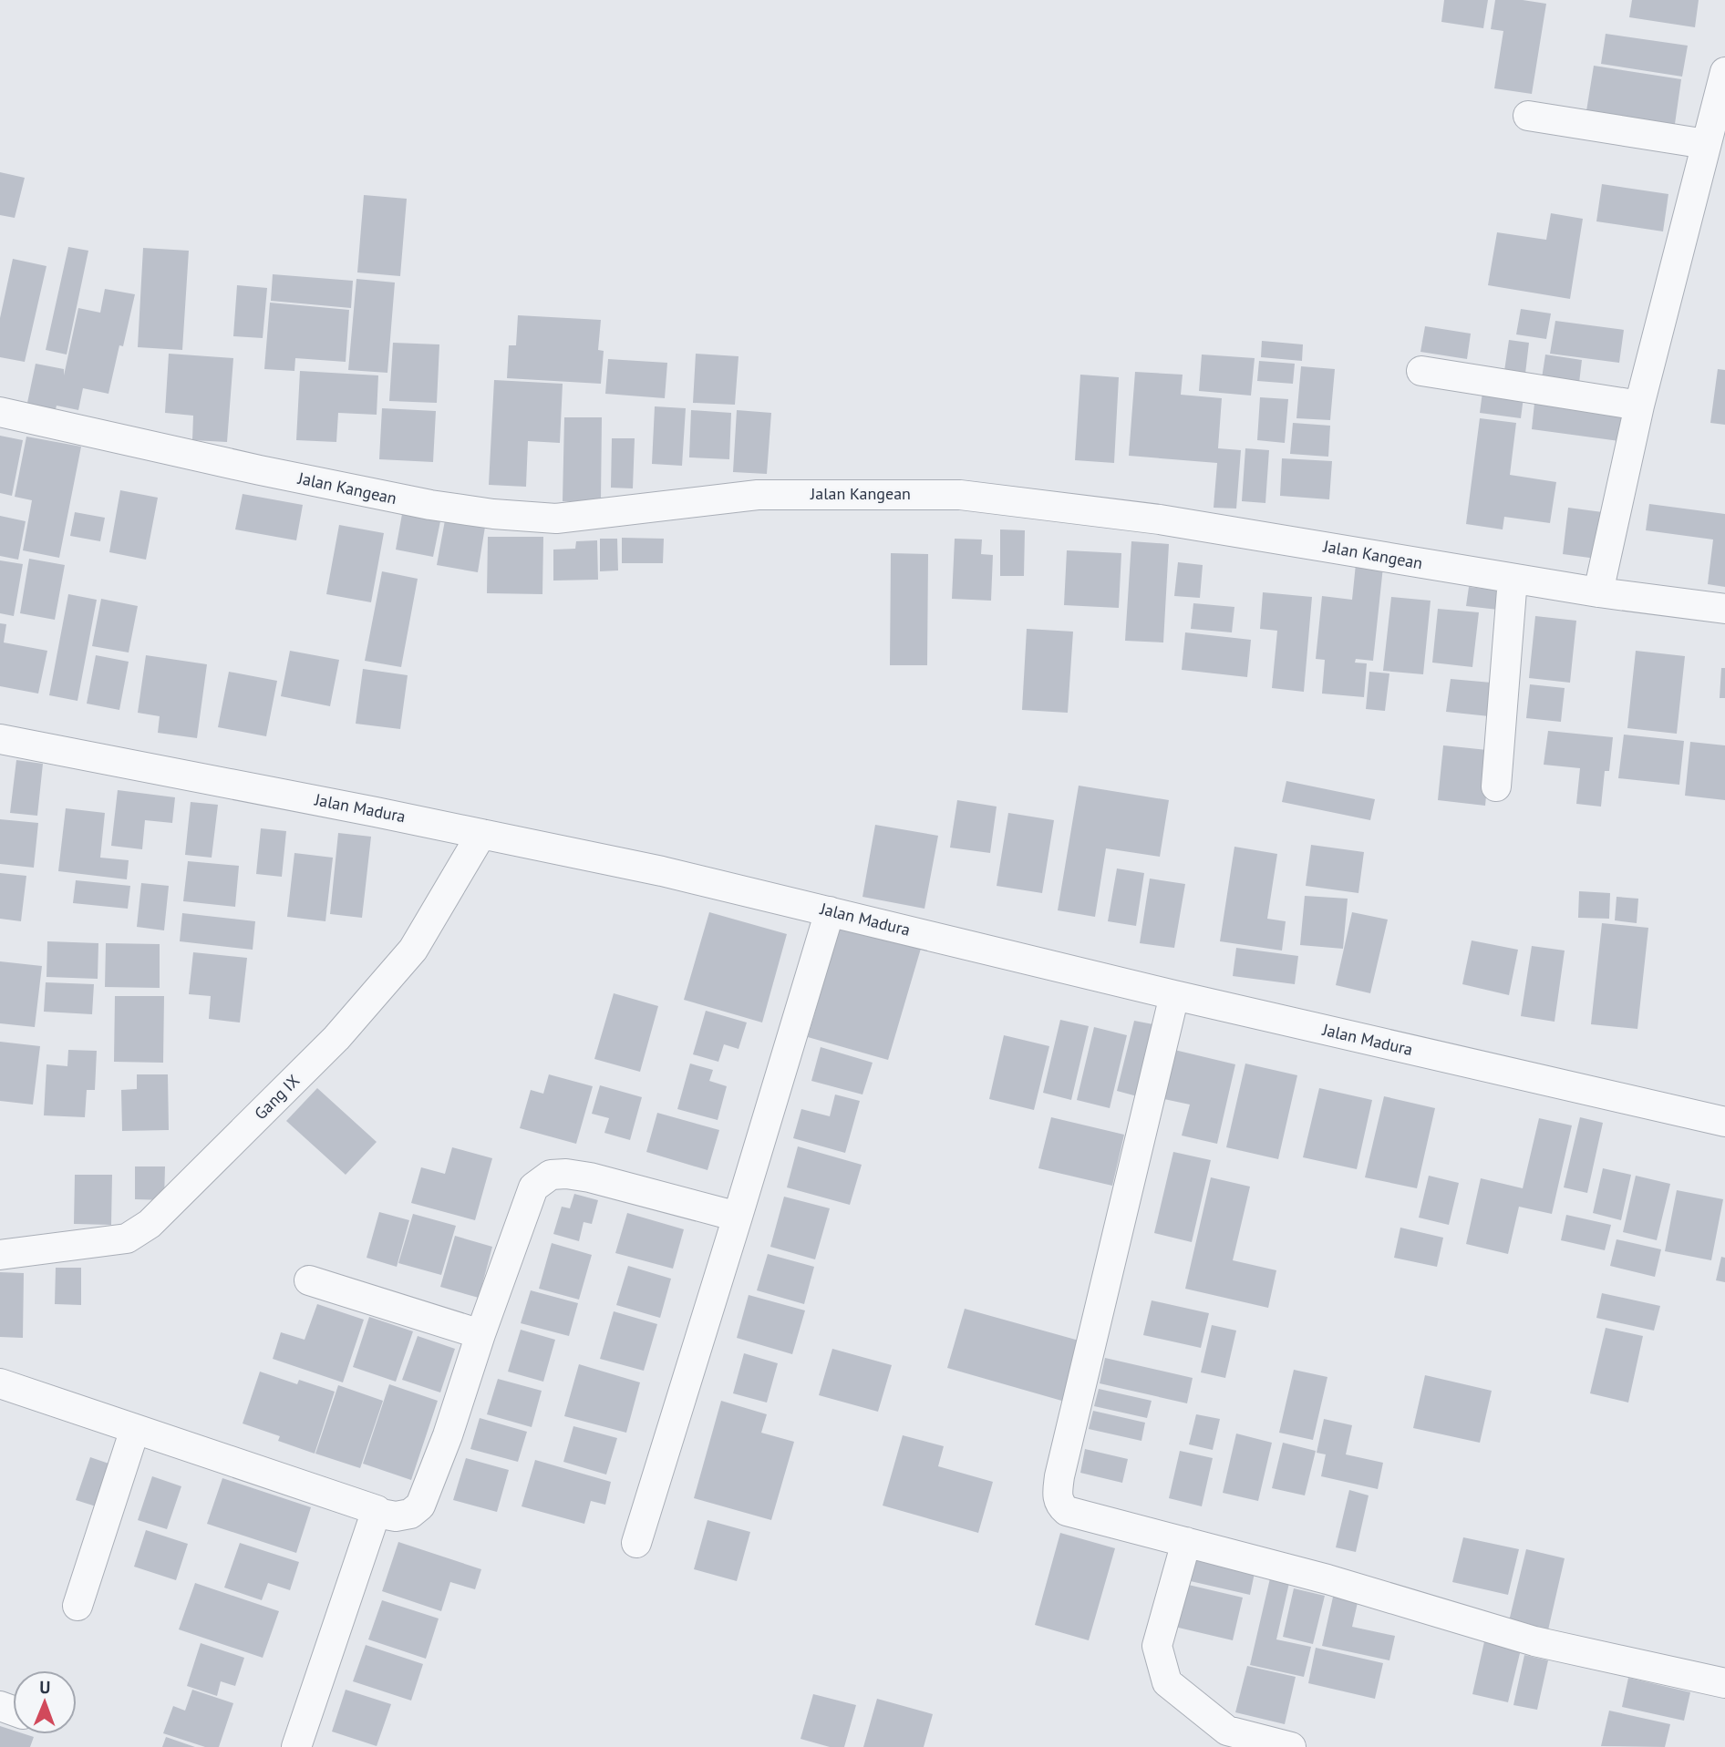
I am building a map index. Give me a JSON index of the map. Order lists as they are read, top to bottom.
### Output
{
  "streets": {
    "street": ["Jalan Kangean", "Jalan Madura", "Gang IX"]
  },
  "crossings": [
    ["Jalan Madura", "Gang IX"]
  ],
  "north": "top"
}
